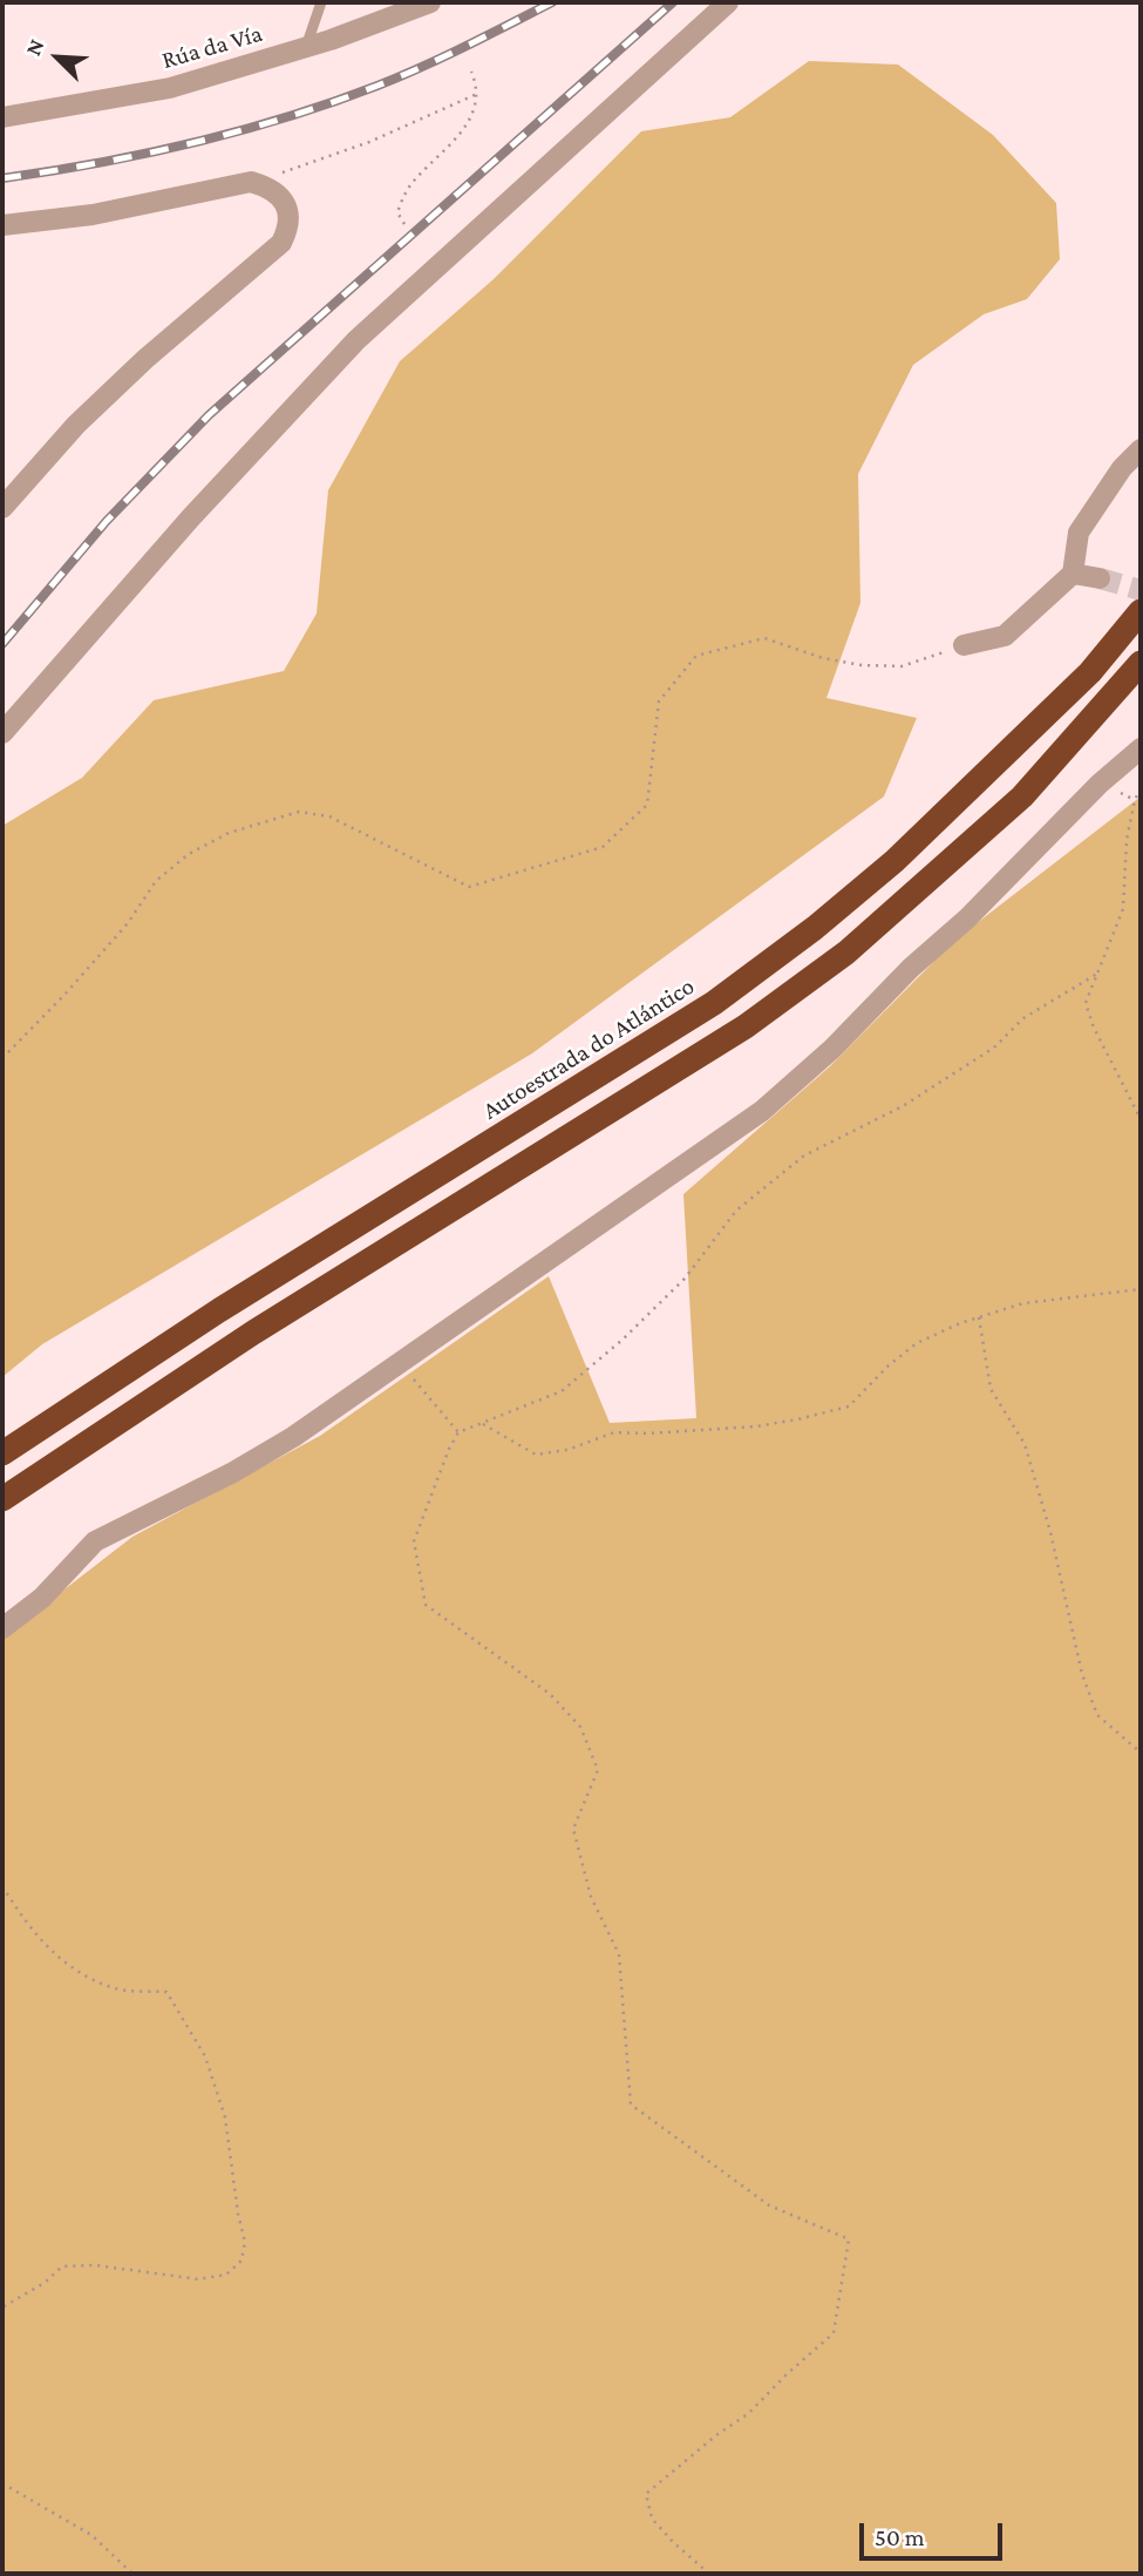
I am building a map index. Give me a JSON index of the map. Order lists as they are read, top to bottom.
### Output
{
  "streets": {
    "highway": ["Autoestrada do Atlántico"],
    "street": ["Rúa da Vía"]
  },
  "scale_bar": "50 m",
  "north": "top left"
}
